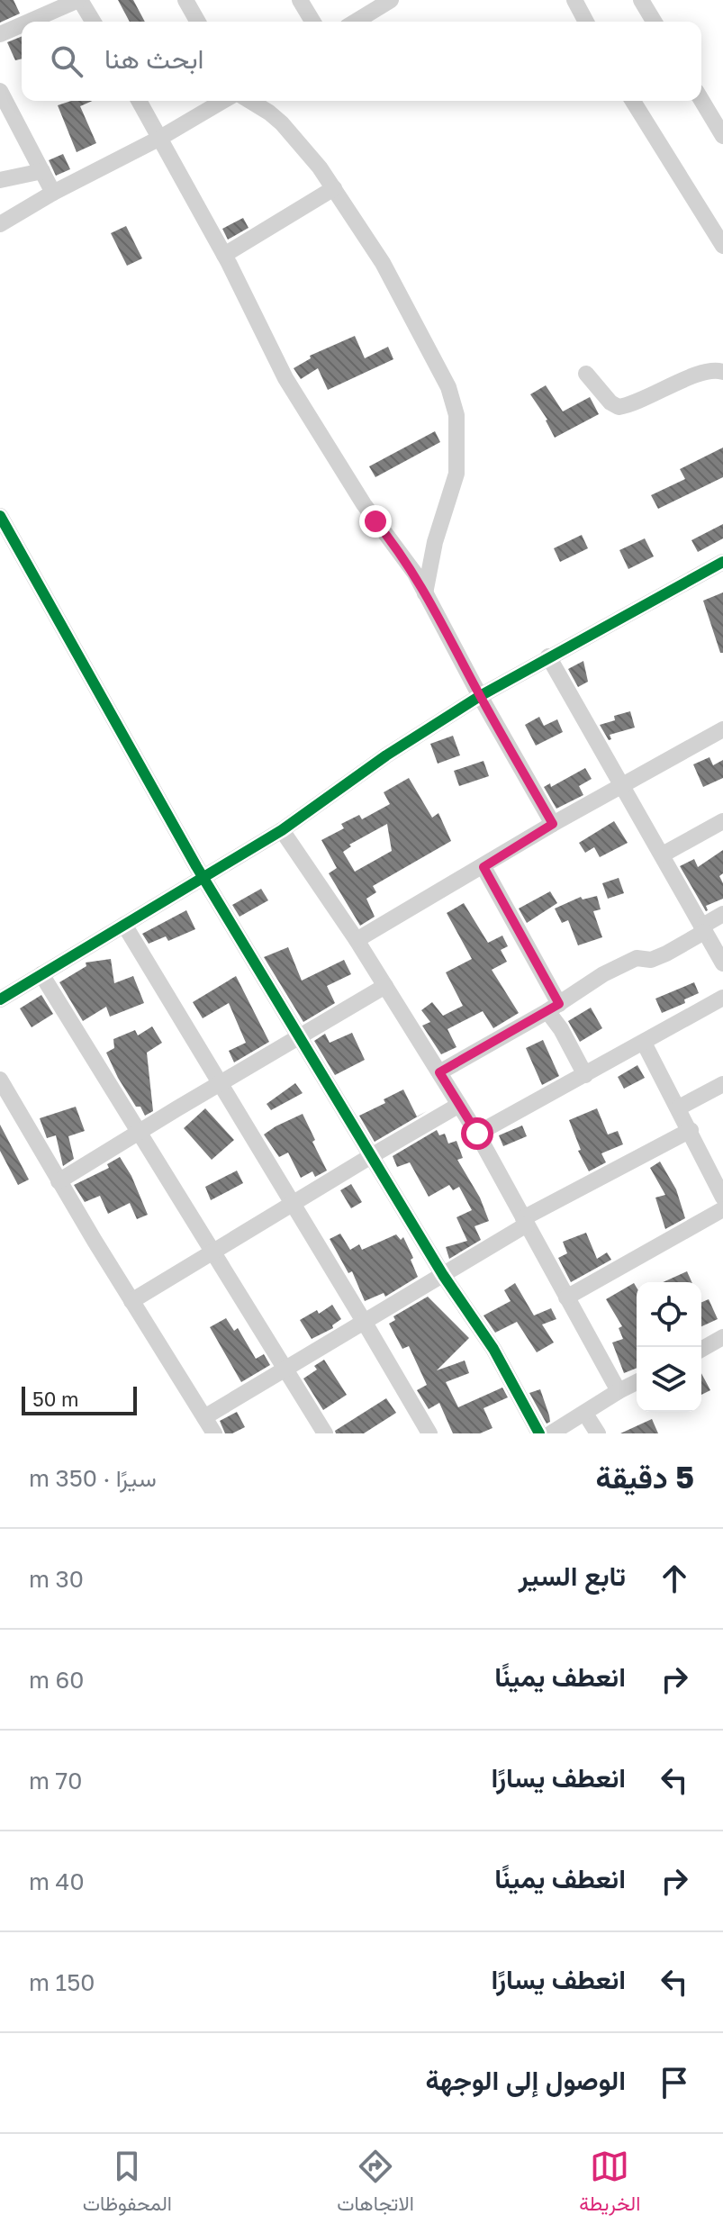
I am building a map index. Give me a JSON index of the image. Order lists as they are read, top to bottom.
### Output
{
  "scale_bar": "50 m",
  "page": {
    "search": "ابحث هنا",
    "scale": "50 m",
    "heading": ["5 دقيقة", "سيرًا · 350 m"],
    "list": [
      ["تابع السير", "30 m"],
      ["انعطف يمينًا", "60 m"],
      ["انعطف يسارًا", "70 m"],
      ["انعطف يمينًا", "40 m"],
      ["انعطف يسارًا", "150 m"],
      "الوصول إلى الوجهة"
    ],
    "nav": ["الخريطة", "الاتجاهات", "المحفوظات"]
  }
}
